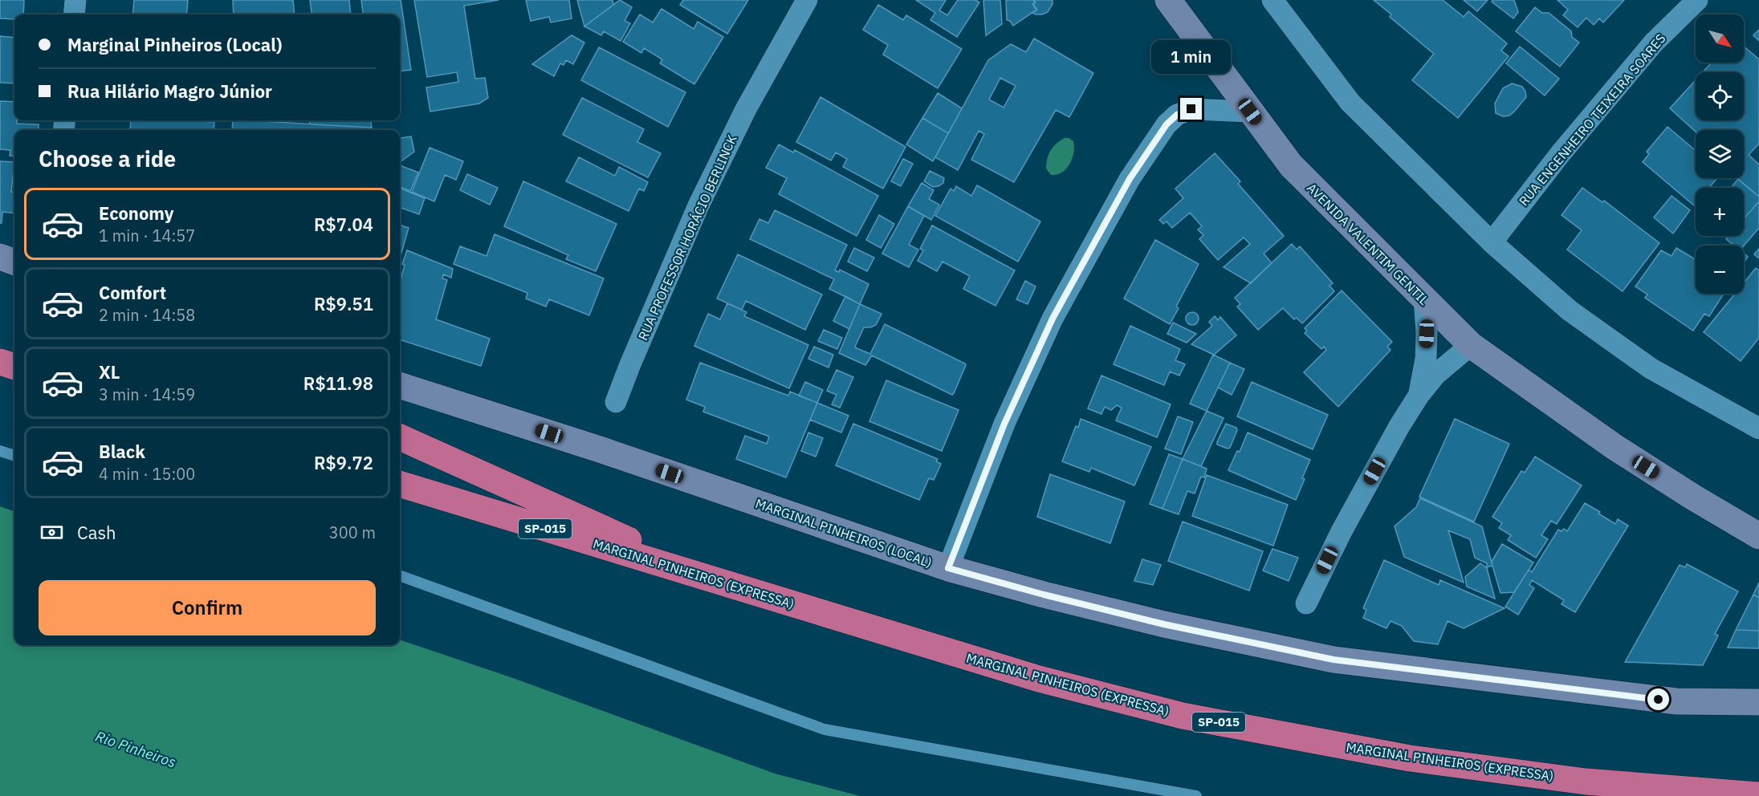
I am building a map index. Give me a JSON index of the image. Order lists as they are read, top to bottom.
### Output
{
  "streets": {
    "highway": ["SP-015", "MARGINAL PINHEIROS (EXPRESSA)"],
    "main road": ["AVENIDA VALENTIM GENTIL", "MARGINAL PINHEIROS (LOCAL)"],
    "street": ["RUA ENGENHEIRO TEIXEIRA SOARES", "RUA PROFESSOR HORÁCIO BERLINCK"]
  },
  "water": ["Rio Pinheiros"],
  "north": "bottom right",
  "page": {
    "map_buttons": ["+", "−"],
    "banner": ["Marginal Pinheiros (Local)", "Rua Hilário Magro Júnior"],
    "bubble": "1 min",
    "heading": "Choose a ride",
    "list": [
      {
        "name": "Economy",
        "note": "1 min · 14:57",
        "value": "R$7.04"
      },
      {
        "name": "Comfort",
        "note": "2 min · 14:58",
        "value": "R$9.51"
      },
      {
        "name": "XL",
        "note": "3 min · 14:59",
        "value": "R$11.98"
      },
      {
        "name": "Black",
        "note": "4 min · 15:00",
        "value": "R$9.72"
      }
    ],
    "pay": ["Cash", "300 m"],
    "buttons": "Confirm"
  }
}
